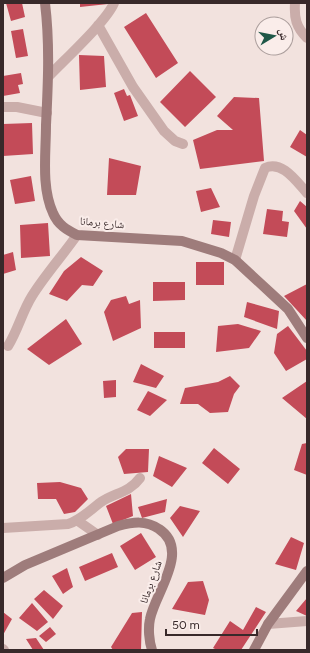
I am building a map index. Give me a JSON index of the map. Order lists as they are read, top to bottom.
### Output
{
  "streets": {
    "street": ["شارع برمانا"]
  },
  "scale_bar": "50 m",
  "north": "right"
}
